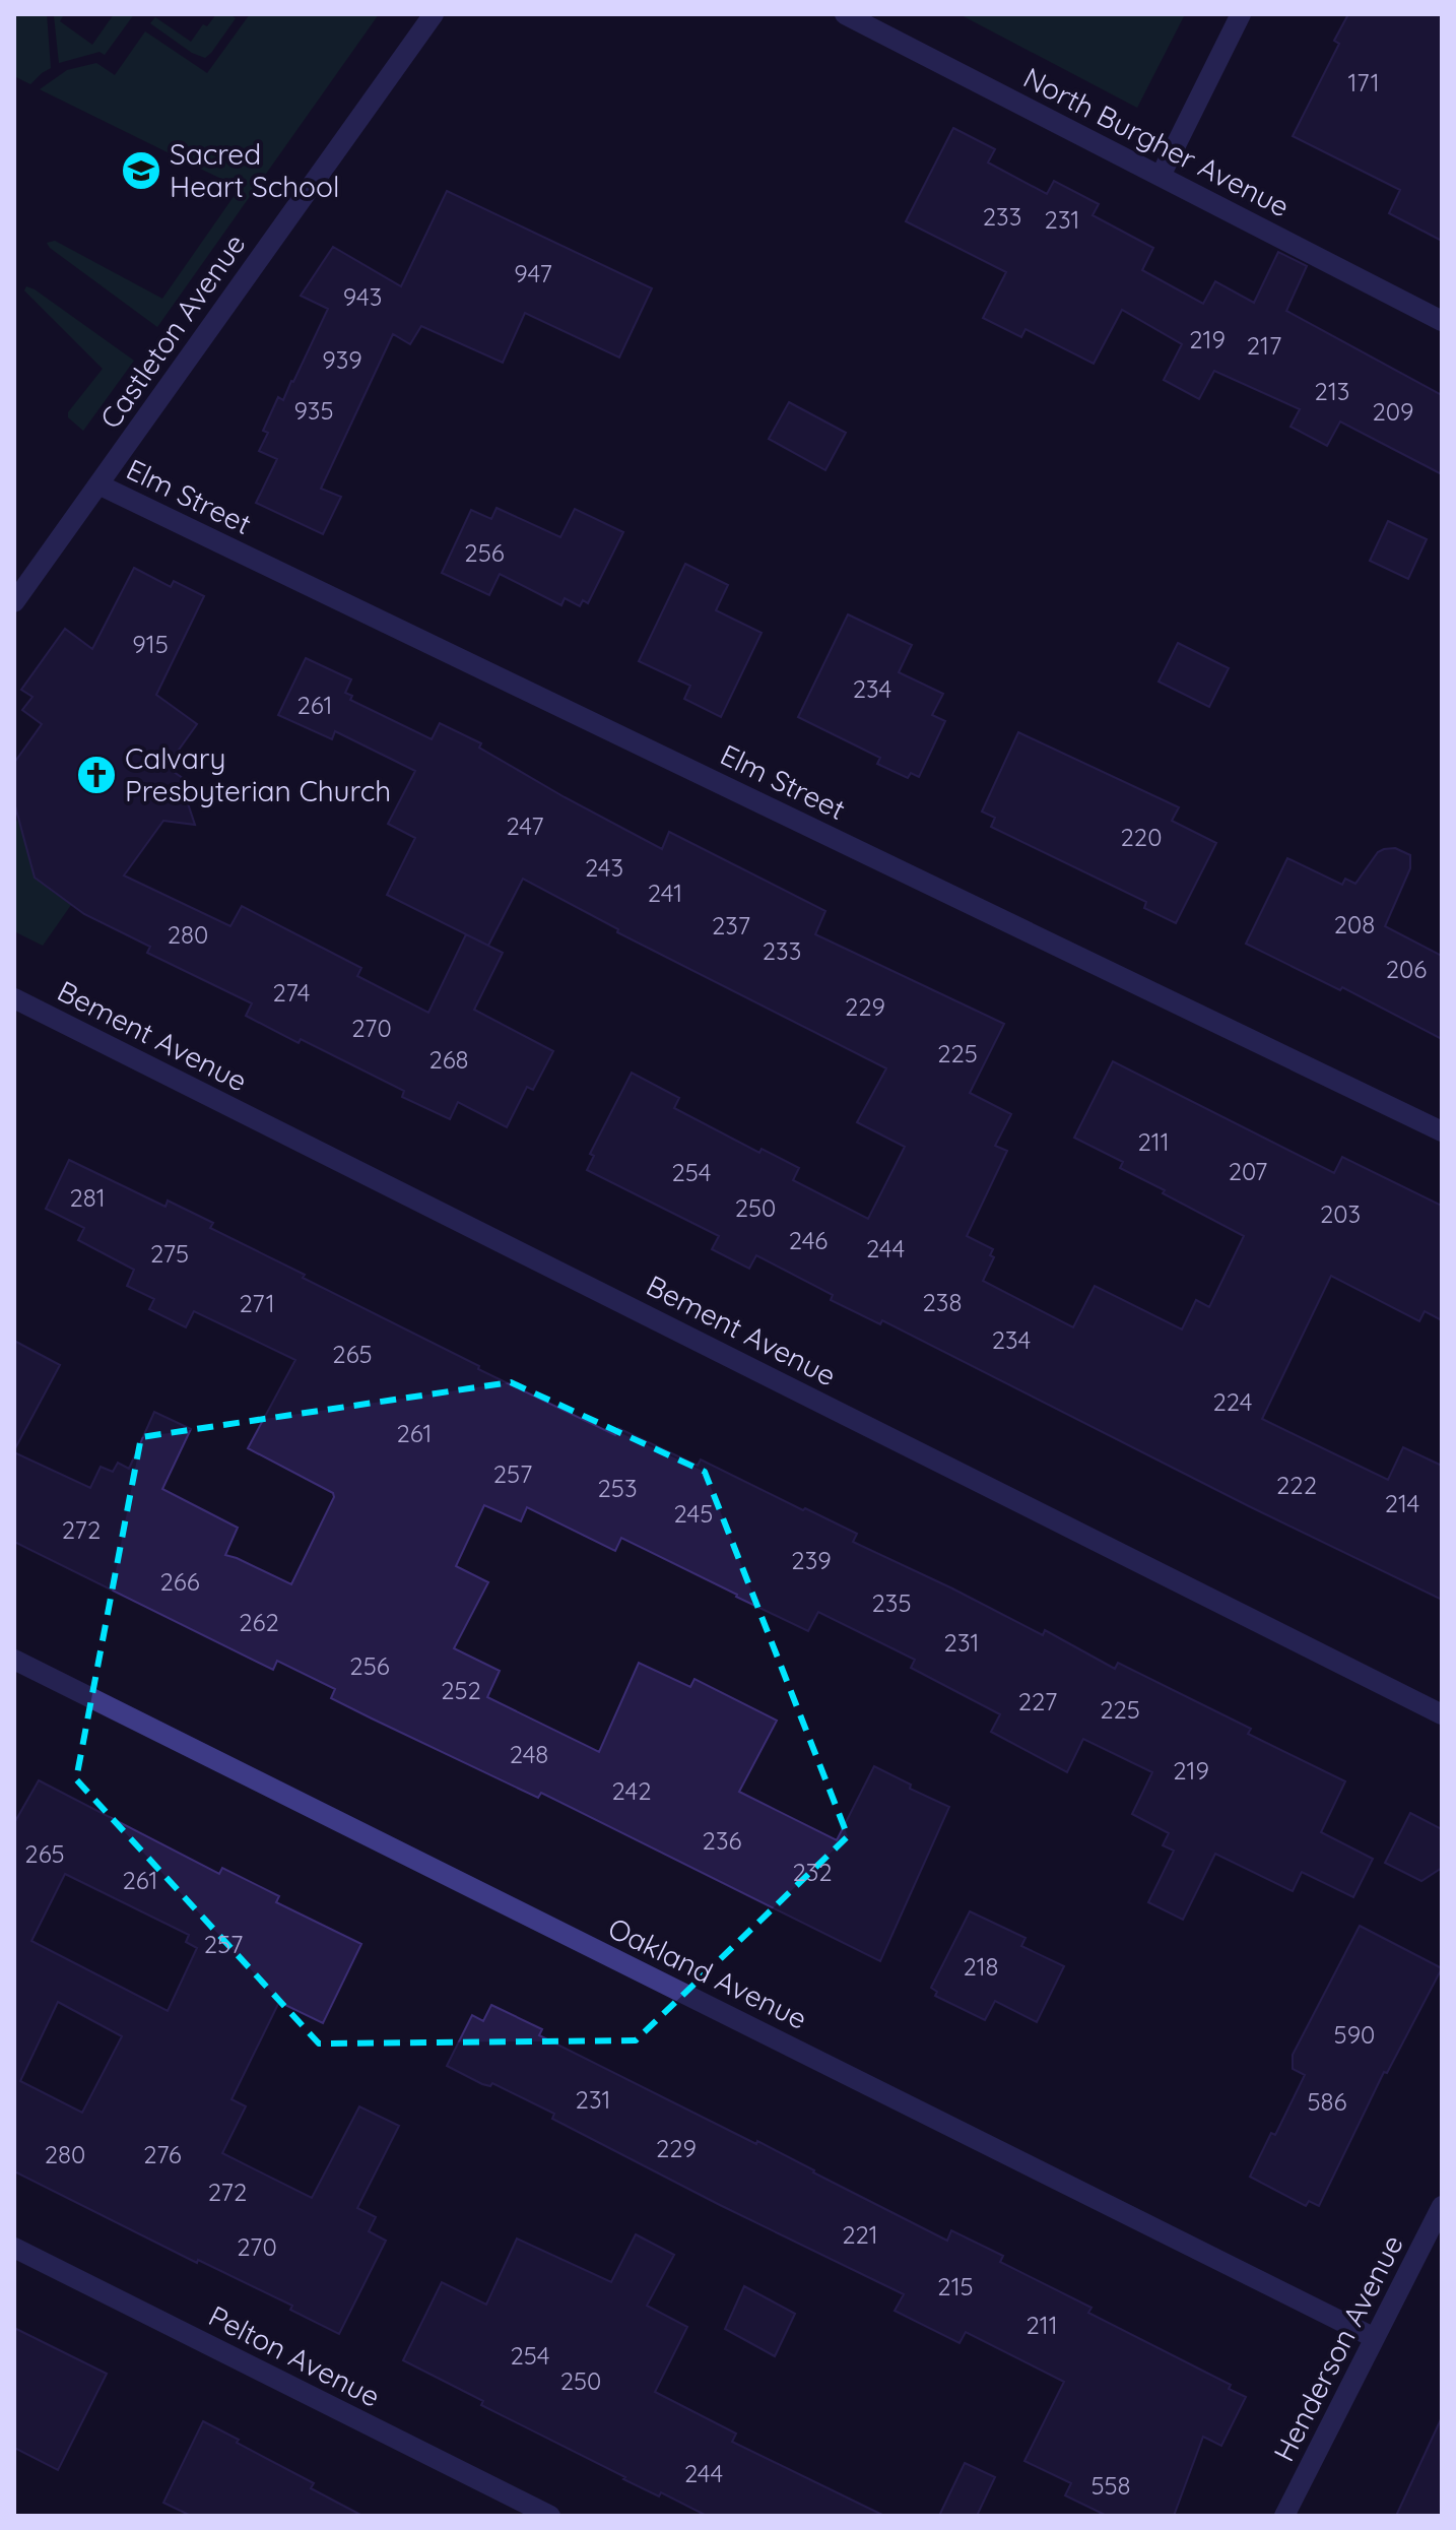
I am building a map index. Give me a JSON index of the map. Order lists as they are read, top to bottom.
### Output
{
  "streets": {
    "street": [
      "North Burgher Avenue",
      "Castleton Avenue",
      "Elm Street",
      "Bement Avenue",
      "Oakland Avenue",
      "Henderson Avenue",
      "Pelton Avenue"
    ]
  },
  "crossings": [
    ["Castleton Avenue", "Elm Street"],
    ["Oakland Avenue", "Henderson Avenue"]
  ],
  "places": {
    "school or university": ["Sacred Heart School"],
    "church": ["Calvary Presbyterian Church"]
  },
  "house_numbers": [
    "171",
    "233",
    "231",
    "947",
    "943",
    "219",
    "217",
    "939",
    "213",
    "935",
    "209",
    "256",
    "915",
    "234",
    "261",
    "247",
    "220",
    "243",
    "241",
    "208",
    "237",
    "280",
    "233",
    "206",
    "274",
    "229",
    "270",
    "225",
    "268",
    "211",
    "207",
    "254",
    "281",
    "250",
    "203",
    "246",
    "244",
    "275",
    "238",
    "271",
    "234",
    "265",
    "224",
    "261",
    "257",
    "222",
    "253",
    "214",
    "245",
    "272",
    "239",
    "266",
    "235",
    "262",
    "231",
    "256",
    "252",
    "227",
    "225",
    "248",
    "219",
    "242",
    "236",
    "265",
    "232",
    "261",
    "257",
    "218",
    "590",
    "231",
    "586",
    "229",
    "280",
    "276",
    "272",
    "221",
    "270",
    "215",
    "211",
    "254",
    "250",
    "244",
    "558"
  ]
}
